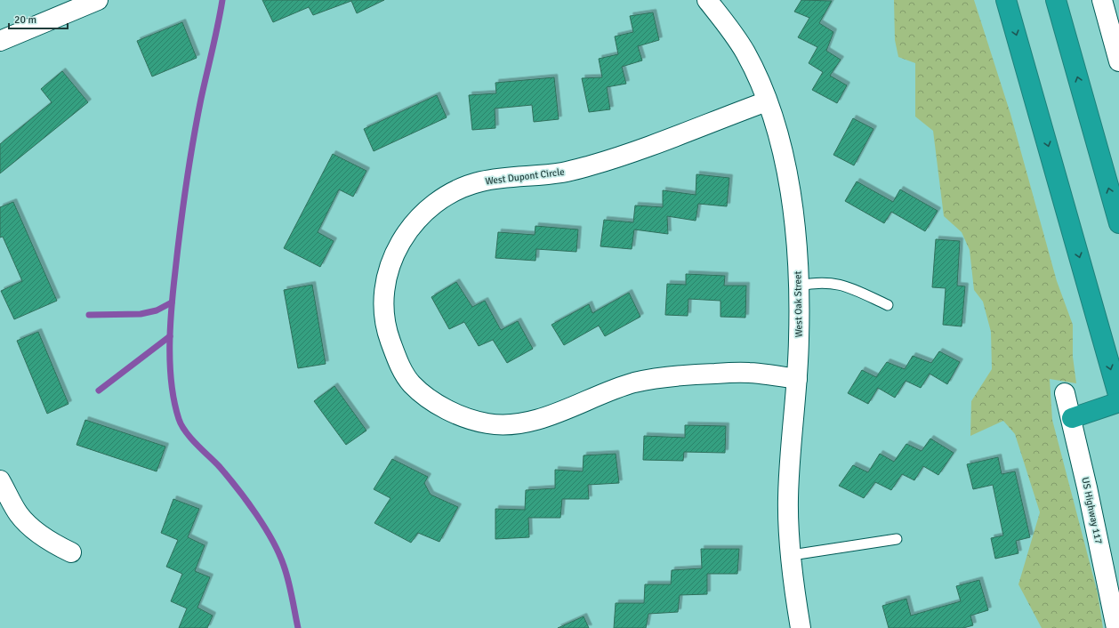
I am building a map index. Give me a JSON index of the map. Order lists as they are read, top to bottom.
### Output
{
  "streets": {
    "street": ["West Dupont Circle", "West Oak Street", "US Highway 117"]
  },
  "crossings": [
    ["West Dupont Circle", "West Oak Street"]
  ],
  "scale_bar": "20 m"
}
